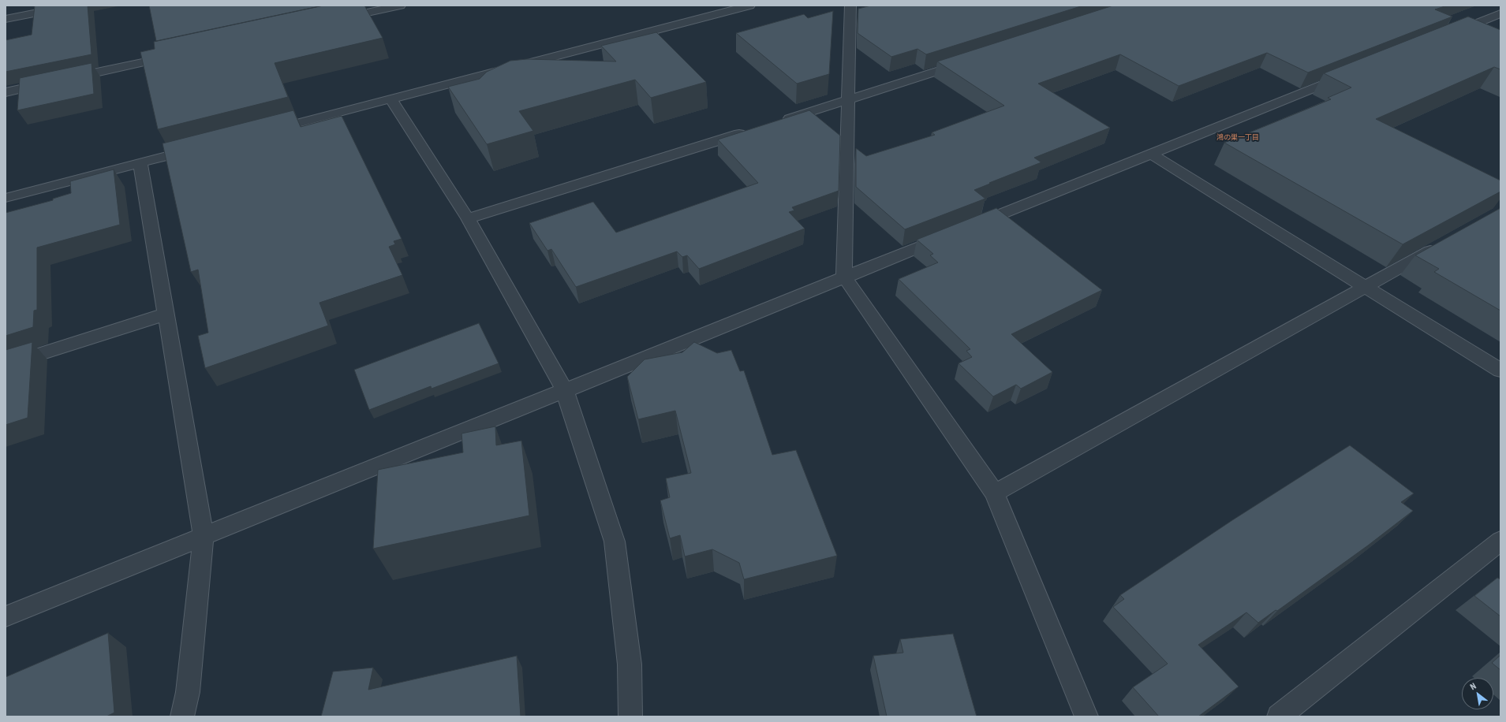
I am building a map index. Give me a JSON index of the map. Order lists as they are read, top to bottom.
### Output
{
  "districts": ["鴻の巣一丁目"],
  "north": "top left"
}
